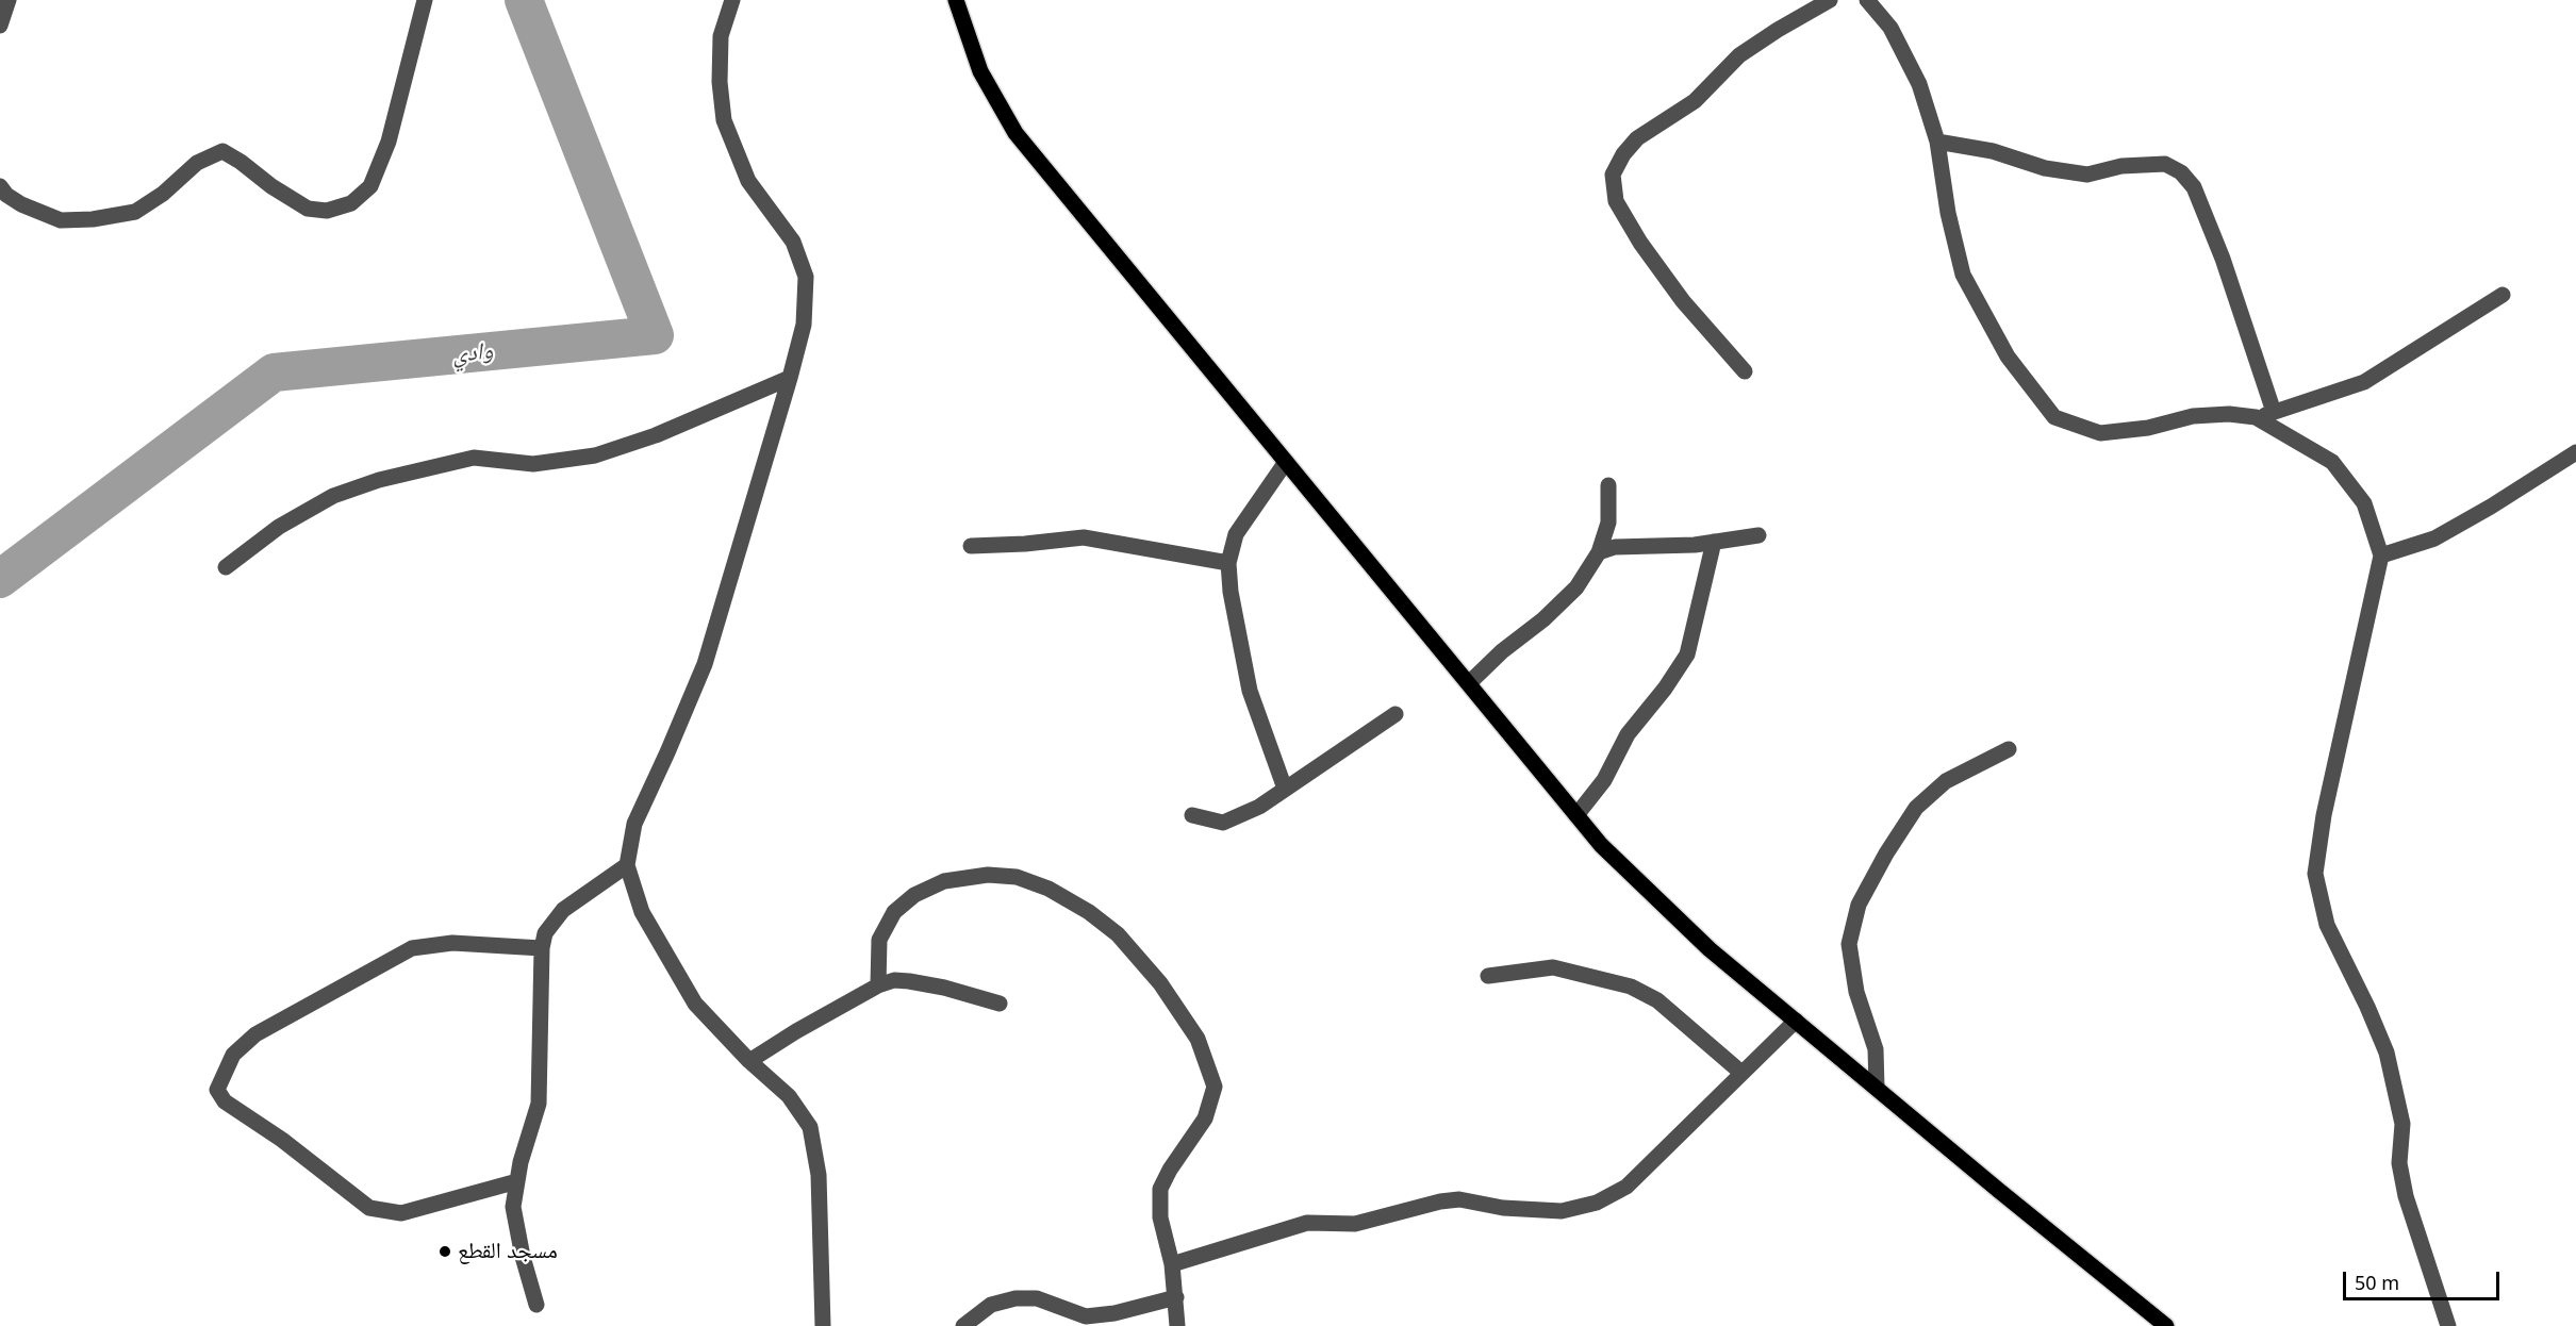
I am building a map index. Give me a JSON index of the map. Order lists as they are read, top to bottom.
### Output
{
  "water": ["وادي"],
  "places": ["مسجد القطع"],
  "scale_bar": "50 m"
}
